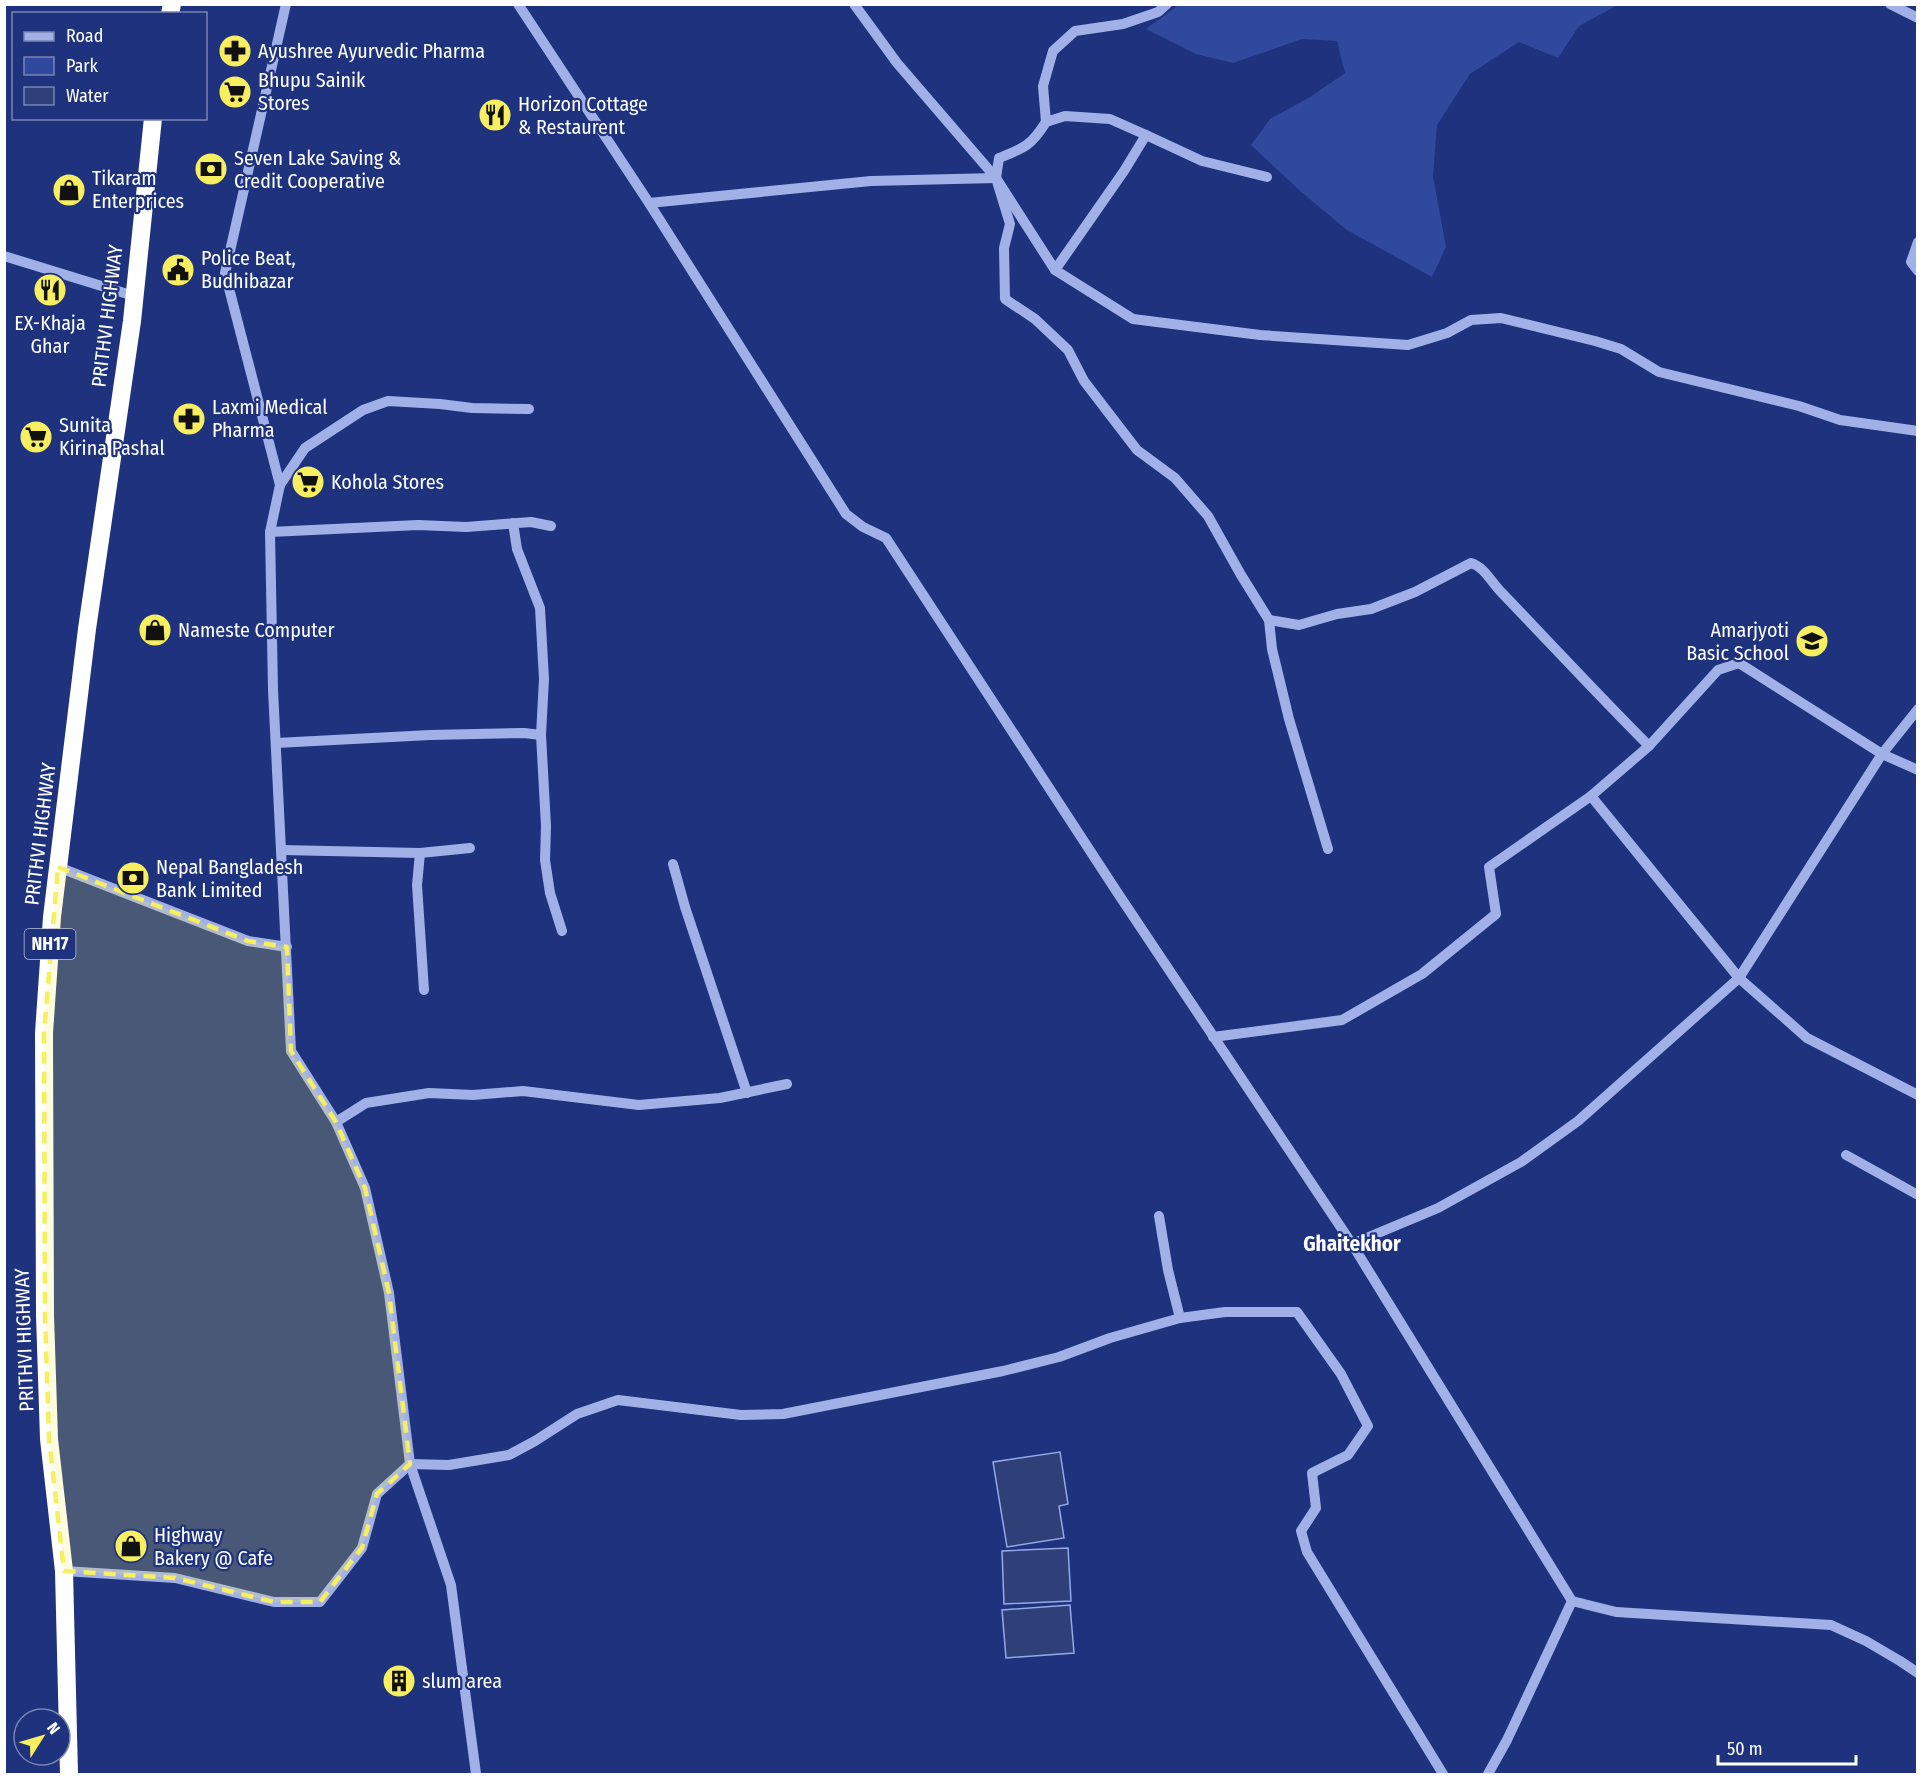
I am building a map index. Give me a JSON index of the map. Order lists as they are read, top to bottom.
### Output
{
  "streets": {
    "highway": ["PRITHVI HIGHWAY", "NH17"]
  },
  "districts": ["Ghaitekhor"],
  "places": {
    "pharmacy": ["Ayushree Ayurvedic Pharma", "Laxmi Medical Pharma"],
    "supermarket": ["Bhupu Sainik Stores", "Sunita Kirina Pashal", "Kohola Stores"],
    "restaurant": ["Horizon Cottage & Restaurent", "EX-Khaja Ghar"],
    "bank": ["Seven Lake Saving & Credit Cooperative", "Nepal Bangladesh Bank Limited"],
    "shop": ["Tikaram Enterprices", "Nameste Computer", "Highway Bakery @ Cafe"],
    "public building": ["Police Beat, Budhibazar"],
    "school or university": ["Amarjyoti Basic School"],
    "building": ["slum area"]
  },
  "legend": ["Road", "Park", "Water"],
  "scale_bar": "50 m",
  "north": "top right"
}
